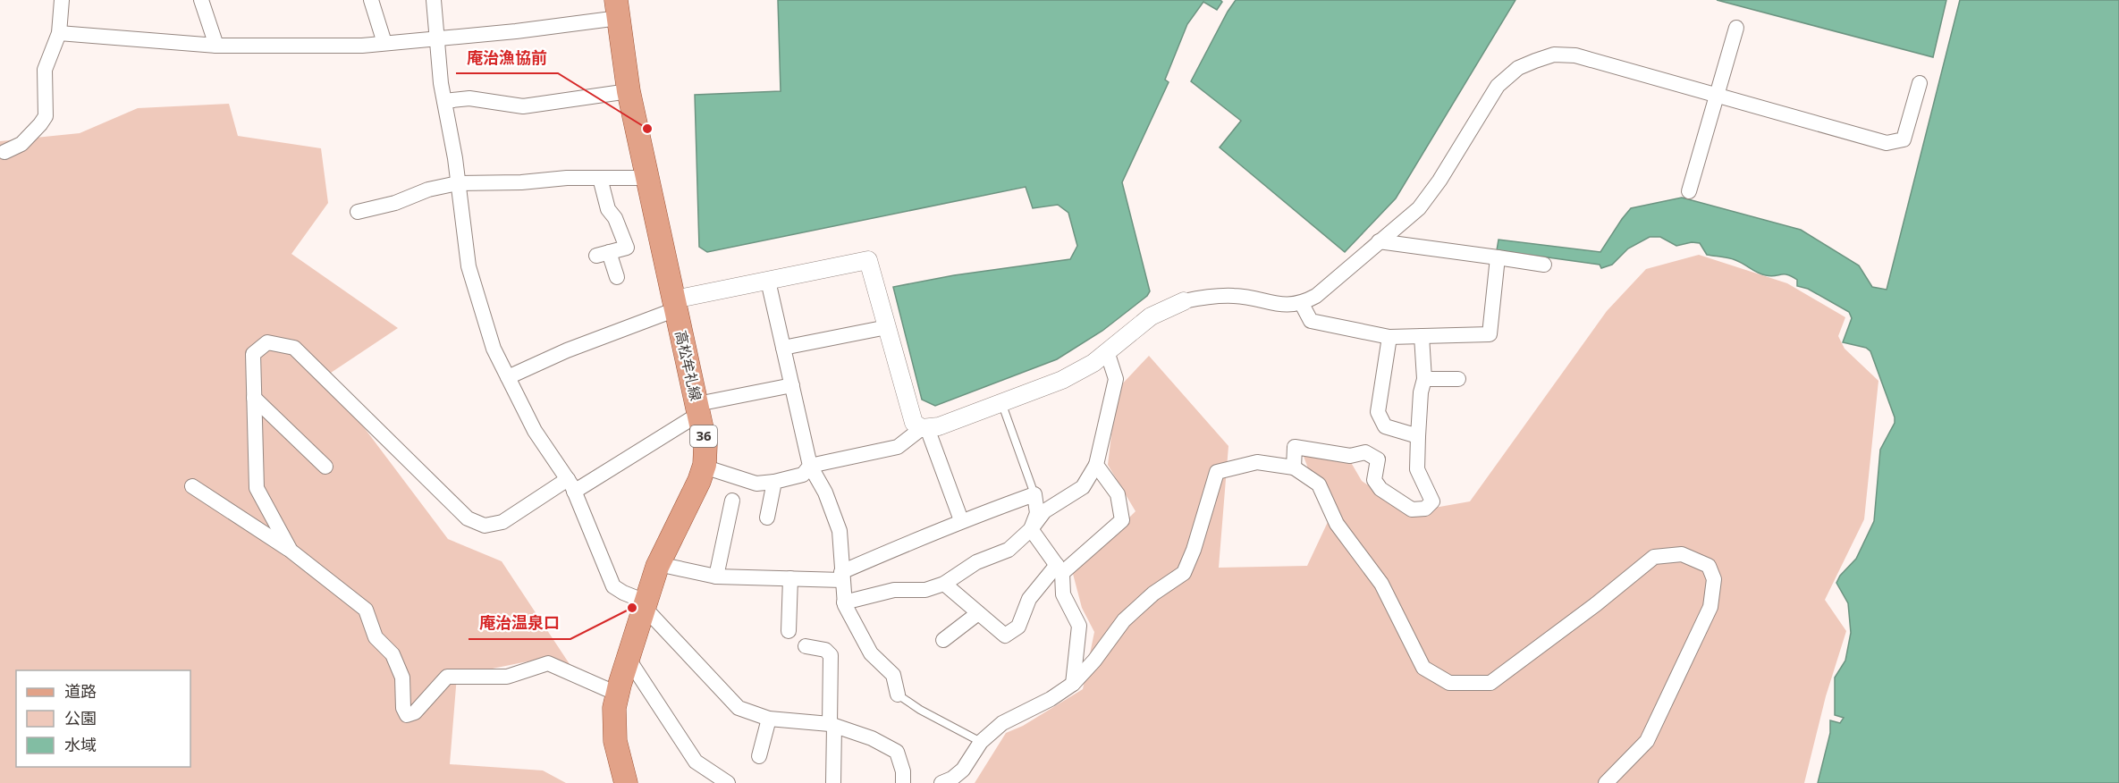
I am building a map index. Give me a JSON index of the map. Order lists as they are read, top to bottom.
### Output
{
  "streets": {
    "main road": ["高松牟礼線", "36"]
  },
  "places": ["庵治漁協前", "庵治温泉口"],
  "legend": ["道路", "公園", "水域"]
}
